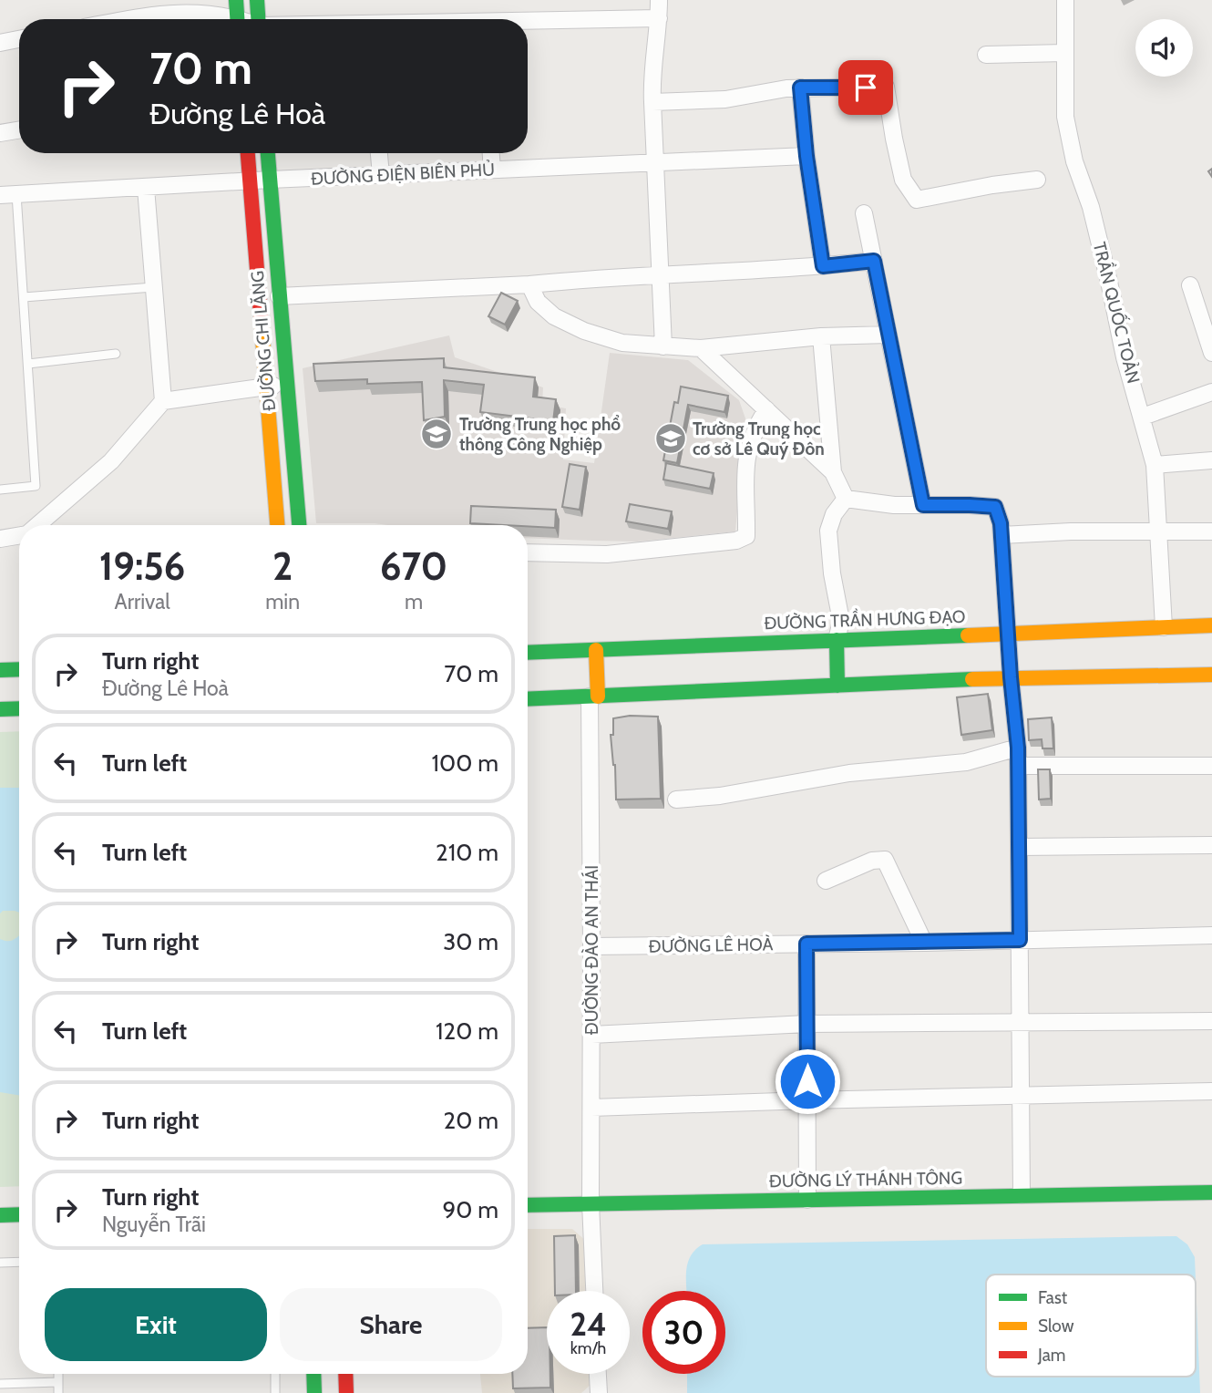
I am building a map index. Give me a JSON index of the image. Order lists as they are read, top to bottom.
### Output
{
  "streets": {
    "main road": ["ĐƯỜNG CHI LĂNG", "ĐƯỜNG TRẦN HƯNG ĐẠO", "ĐƯỜNG LÝ THÁNH TÔNG"],
    "street": [
      "ĐƯỜNG ĐIỆN BIÊN PHỦ",
      "TRẦN QUỐC TOẢN",
      "ĐƯỜNG LÊ HOÀ",
      "ĐƯỜNG ĐÀO AN THÁI"
    ]
  },
  "crossings": [
    ["ĐƯỜNG ĐIỆN BIÊN PHỦ", "ĐƯỜNG CHI LĂNG"],
    ["TRẦN QUỐC TOẢN", "ĐƯỜNG TRẦN HƯNG ĐẠO"],
    ["ĐƯỜNG LÊ HOÀ", "ĐƯỜNG ĐÀO AN THÁI"],
    ["ĐƯỜNG ĐÀO AN THÁI", "ĐƯỜNG LÝ THÁNH TÔNG"]
  ],
  "places": {
    "school or university": ["Trường Trung học phổ thông Công Nghiệp", "Trường Trung học cơ sở Lê Quý Đôn"]
  },
  "legend": ["Fast", "Slow", "Jam"],
  "page": {
    "turn": ["70 m", "Đường Lê Hoà"],
    "eta": [
      "19:56",
      "Arrival",
      "2",
      "min",
      "670",
      "m"
    ],
    "list": [
      {
        "name": "Turn right",
        "note": "Đường Lê Hoà",
        "value": "70 m"
      },
      {
        "name": "Turn left",
        "value": "100 m"
      },
      {
        "name": "Turn left",
        "value": "210 m"
      },
      {
        "name": "Turn right",
        "value": "30 m"
      },
      {
        "name": "Turn left",
        "value": "120 m"
      },
      {
        "name": "Turn right",
        "value": "20 m"
      },
      {
        "name": "Turn right",
        "note": "Nguyễn Trãi",
        "value": "90 m"
      }
    ],
    "buttons": ["Exit", "Share"],
    "speed": "24 km/h",
    "limit": "30"
  }
}
